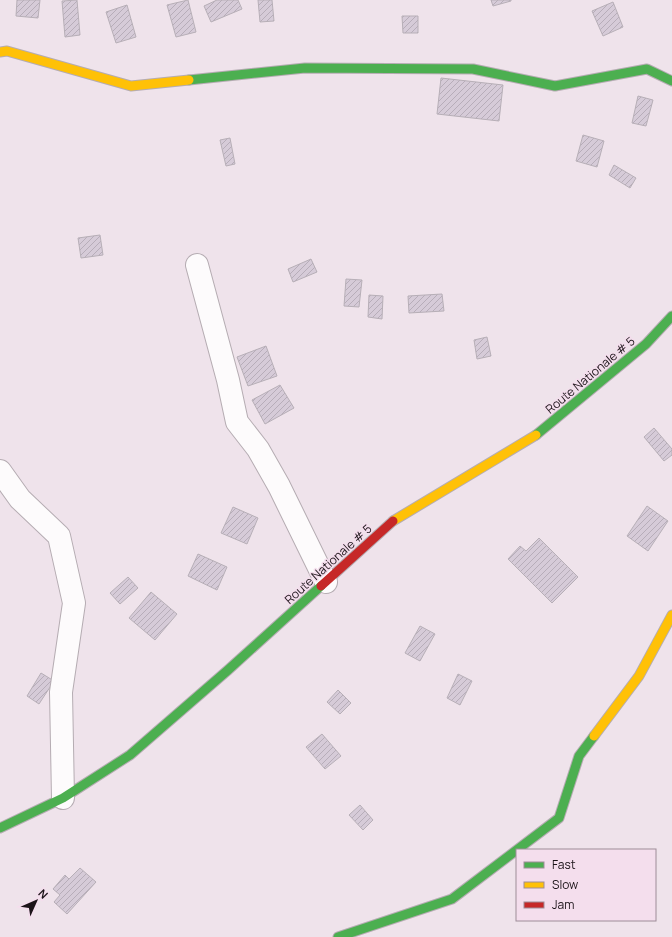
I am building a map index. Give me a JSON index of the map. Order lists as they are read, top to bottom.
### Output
{
  "streets": {
    "street": ["Route Nationale # 5"]
  },
  "legend": ["Fast", "Slow", "Jam"],
  "north": "top right"
}
